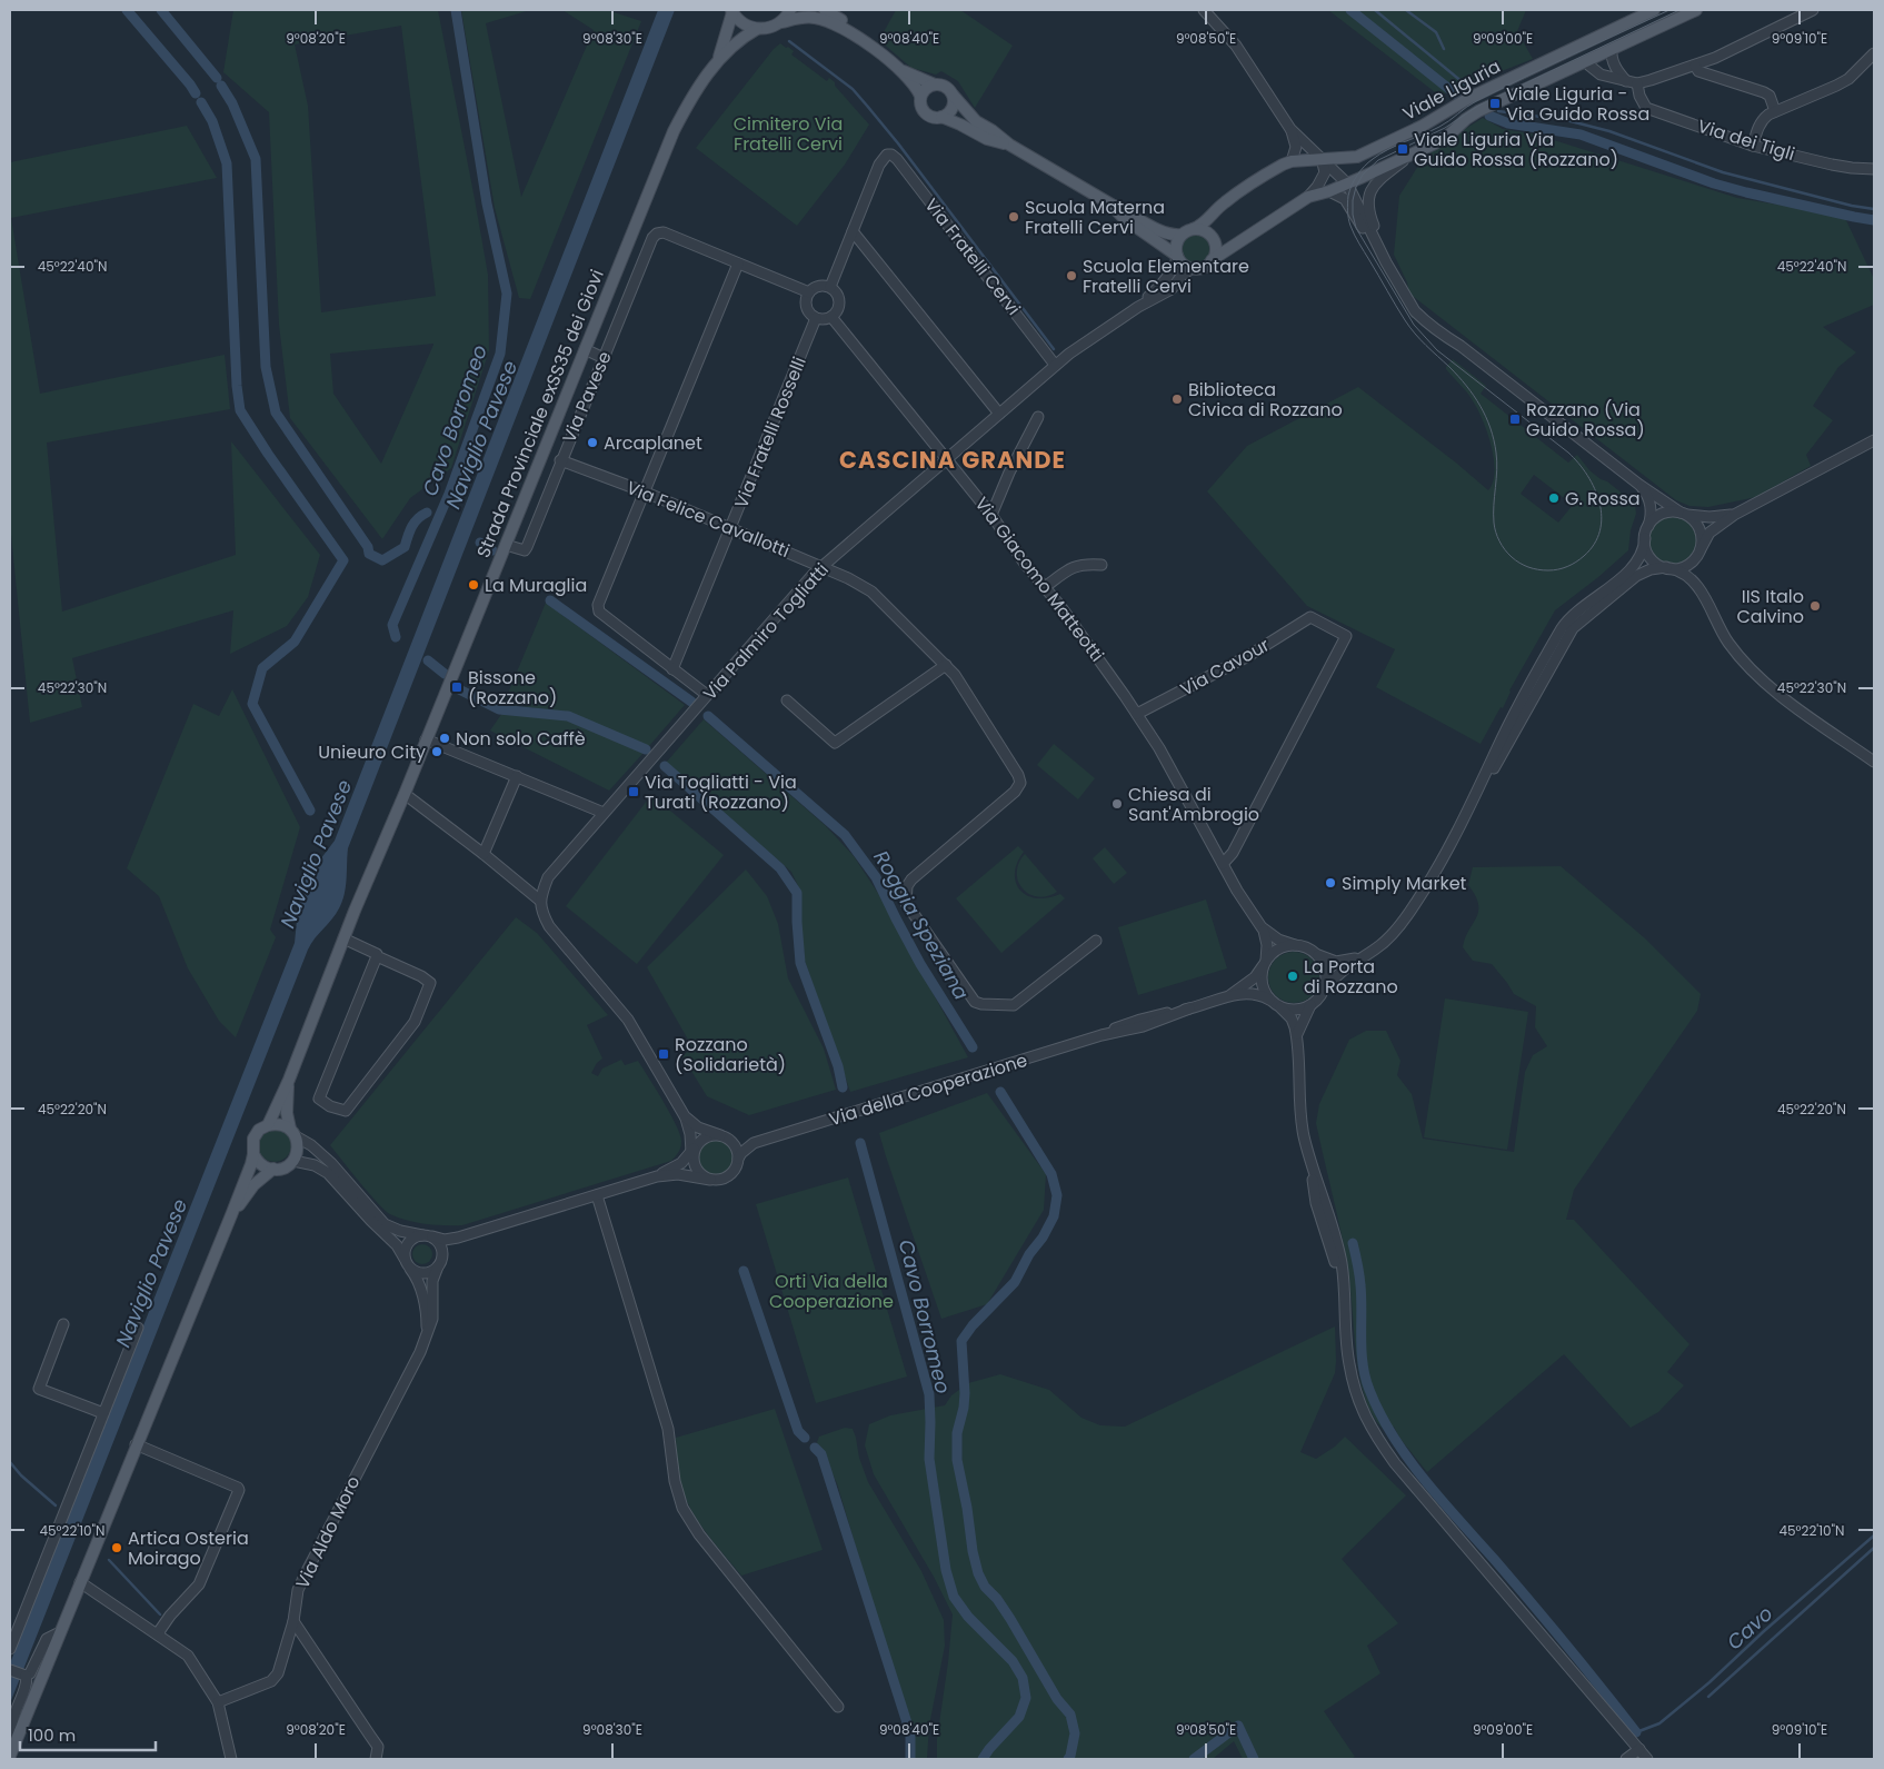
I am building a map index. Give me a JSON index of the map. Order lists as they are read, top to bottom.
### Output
{
  "streets": {
    "main road": ["Viale Liguria", "Strada Provinciale exSS35 dei Giovi"],
    "street": [
      "Via dei Tigli",
      "Via Fratelli Cervi",
      "Via Pavese",
      "Via Fratelli Rosselli",
      "Via Felice Cavallotti",
      "Via Giacomo Matteotti",
      "Via Palmiro Togliatti",
      "Via Cavour",
      "Via della Cooperazione",
      "Via Aldo Moro"
    ]
  },
  "crossings": [
    ["Viale Liguria", "Via Palmiro Togliatti"],
    ["Via Fratelli Cervi", "Via Palmiro Togliatti"],
    ["Via Pavese", "Strada Provinciale exSS35 dei Giovi"],
    ["Via Pavese", "Via Felice Cavallotti"],
    ["Via Fratelli Rosselli", "Via Felice Cavallotti"],
    ["Via Fratelli Rosselli", "Via Giacomo Matteotti"],
    ["Via Felice Cavallotti", "Via Palmiro Togliatti"],
    ["Via Giacomo Matteotti", "Via Palmiro Togliatti"],
    ["Via Giacomo Matteotti", "Via Cavour"]
  ],
  "districts": ["CASCINA GRANDE"],
  "water": [
    "Cavo Borromeo",
    "Naviglio Pavese",
    "Roggia Speziana",
    "Cavo"
  ],
  "parks": ["Cimitero Via Fratelli Cervi", "Orti Via della Cooperazione"],
  "places": {
    "transit": [
      "Viale Liguria - Via Guido Rossa",
      "Viale Liguria Via Guido Rossa (Rozzano)",
      "Rozzano (Via Guido Rossa)",
      "Bissone (Rozzano)",
      "Via Togliatti - Via Turati (Rozzano)",
      "Rozzano (Solidarietà)"
    ],
    "other": [
      "Scuola Materna Fratelli Cervi",
      "Scuola Elementare Fratelli Cervi",
      "Biblioteca Civica di Rozzano",
      "Arcaplanet",
      "G. Rossa",
      "La Muraglia",
      "IIS Italo Calvino",
      "Non solo Caffè",
      "Unieuro City",
      "Chiesa di Sant'Ambrogio",
      "Simply Market",
      "La Porta di Rozzano",
      "Artica Osteria Moirago"
    ]
  },
  "scale_bar": "100 m",
  "coordinates": [
    "9°08'20\"E",
    "9°08'30\"E",
    "9°08'40\"E",
    "9°08'50\"E",
    "9°09'00\"E",
    "9°09'10\"E",
    "45°22'40\"N",
    "45°22'30\"N",
    "45°22'20\"N",
    "45°22'10\"N"
  ]
}
